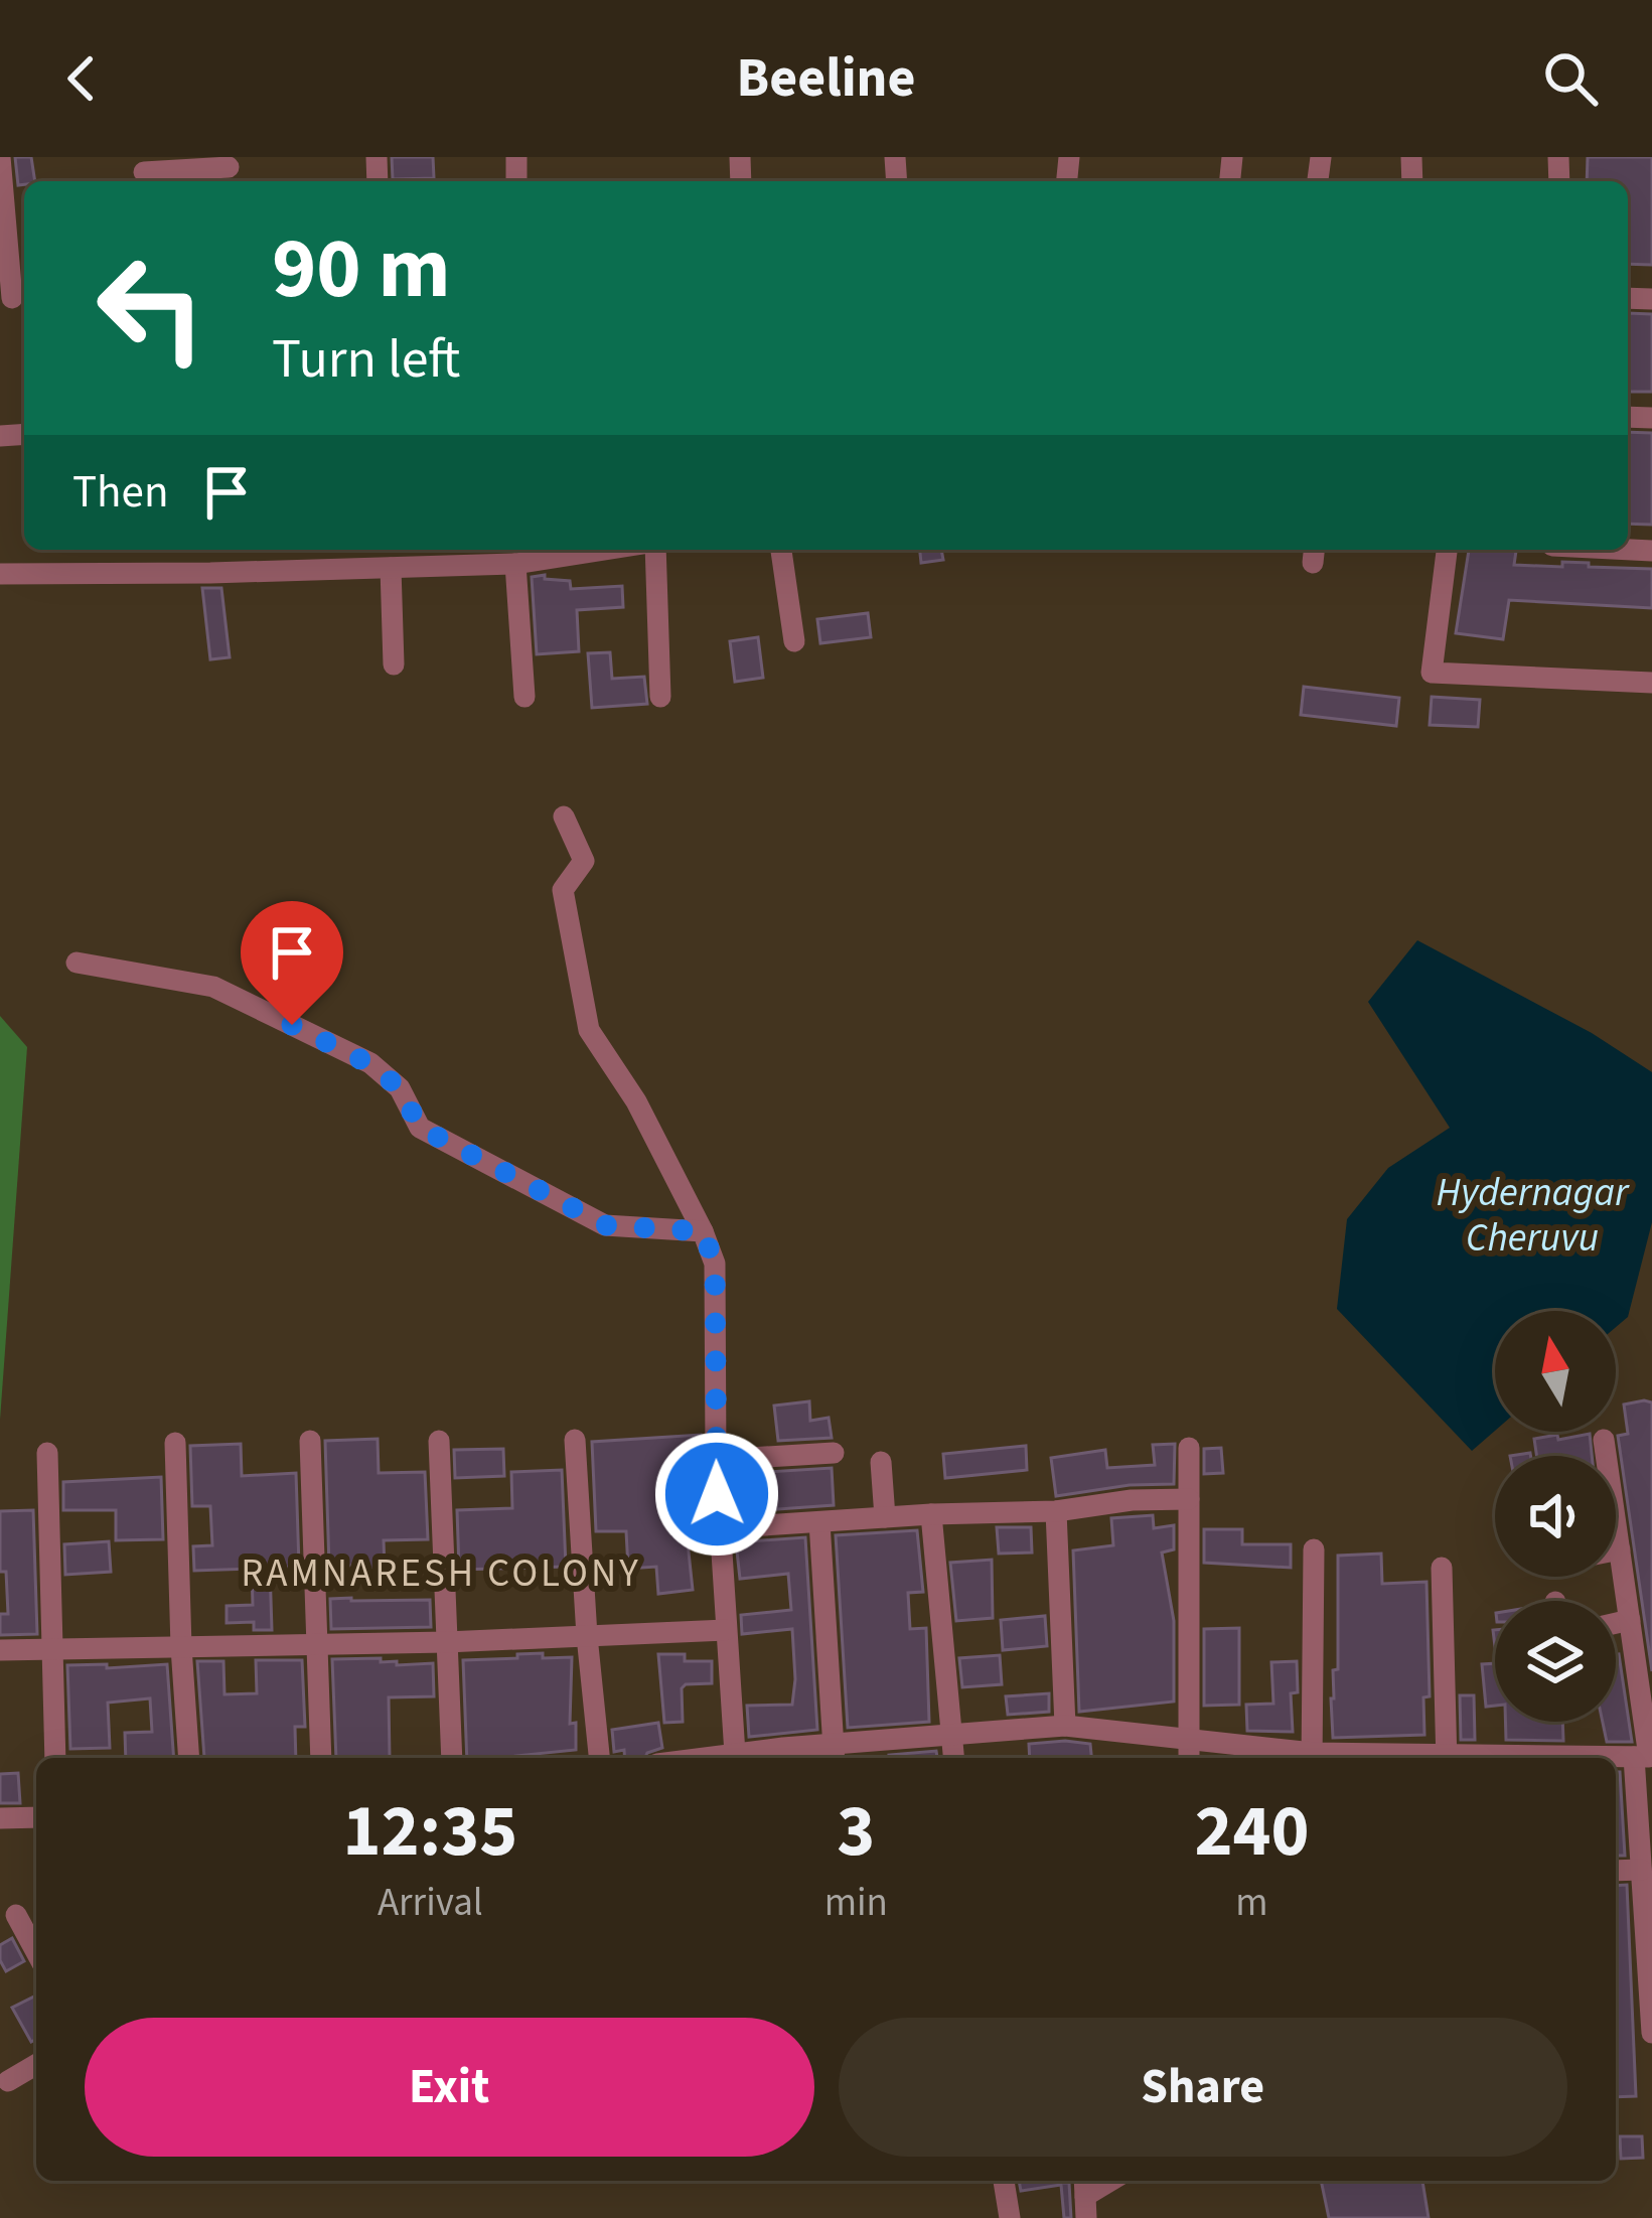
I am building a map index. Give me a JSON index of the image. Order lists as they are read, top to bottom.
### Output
{
  "districts": ["RAMNARESH COLONY"],
  "water": ["Hydernagar Cheruvu"],
  "north": "top",
  "page": {
    "header": "Beeline",
    "turn": ["90 m", "Turn left"],
    "then": "Then",
    "eta": [
      "12:35",
      "Arrival",
      "3",
      "min",
      "240",
      "m"
    ],
    "buttons": ["Exit", "Share"]
  }
}
